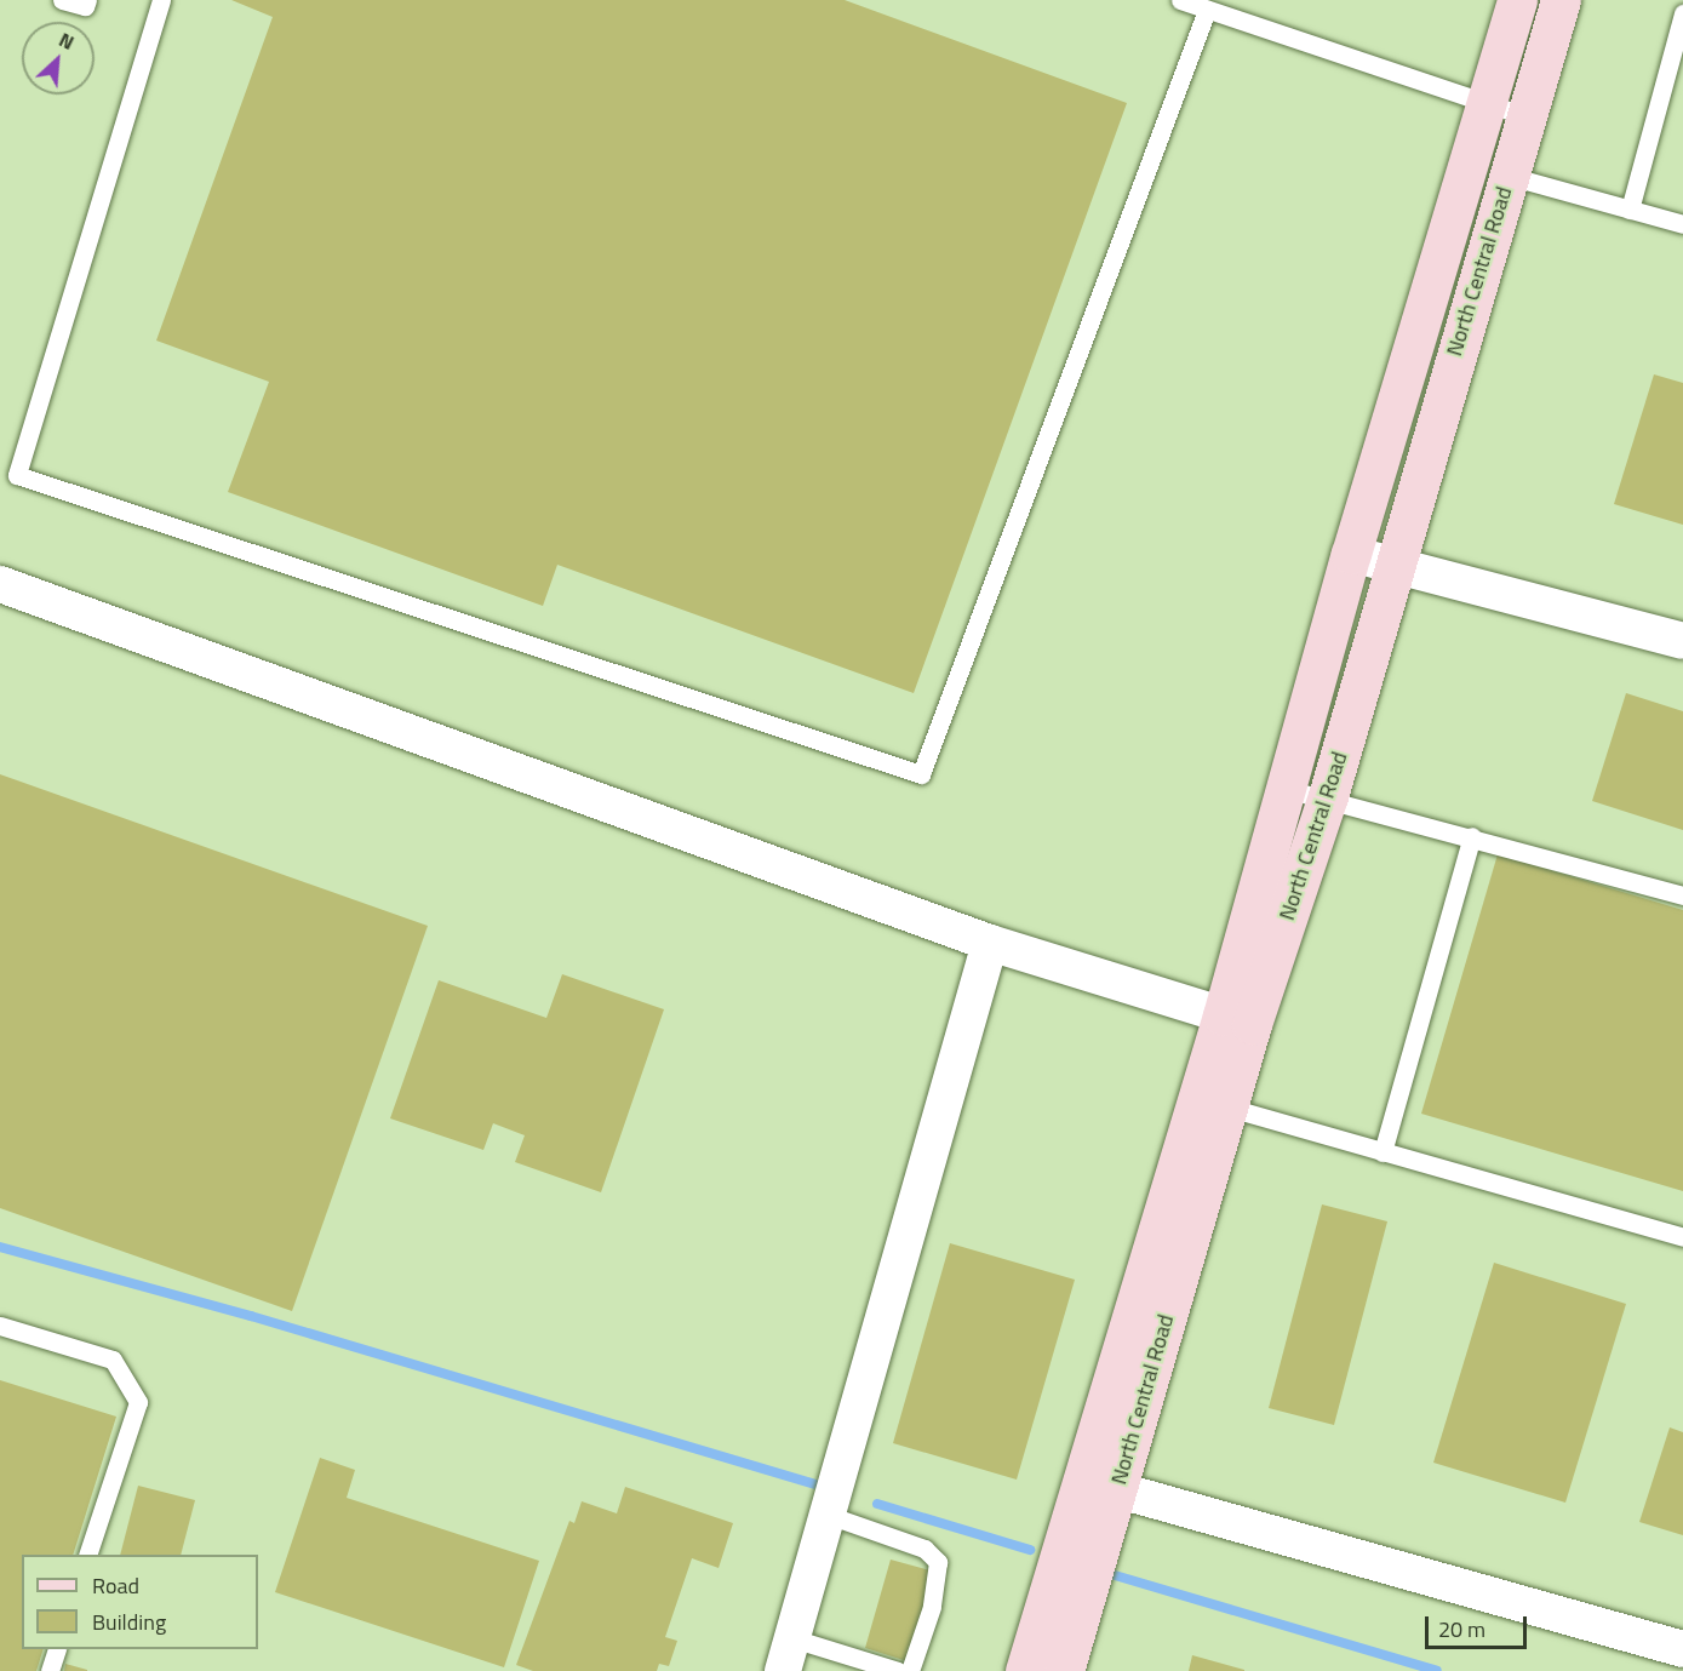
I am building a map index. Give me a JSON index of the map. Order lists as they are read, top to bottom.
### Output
{
  "streets": {
    "main road": ["North Central Road"]
  },
  "legend": ["Road", "Building"],
  "scale_bar": "20 m",
  "north": "top right"
}
